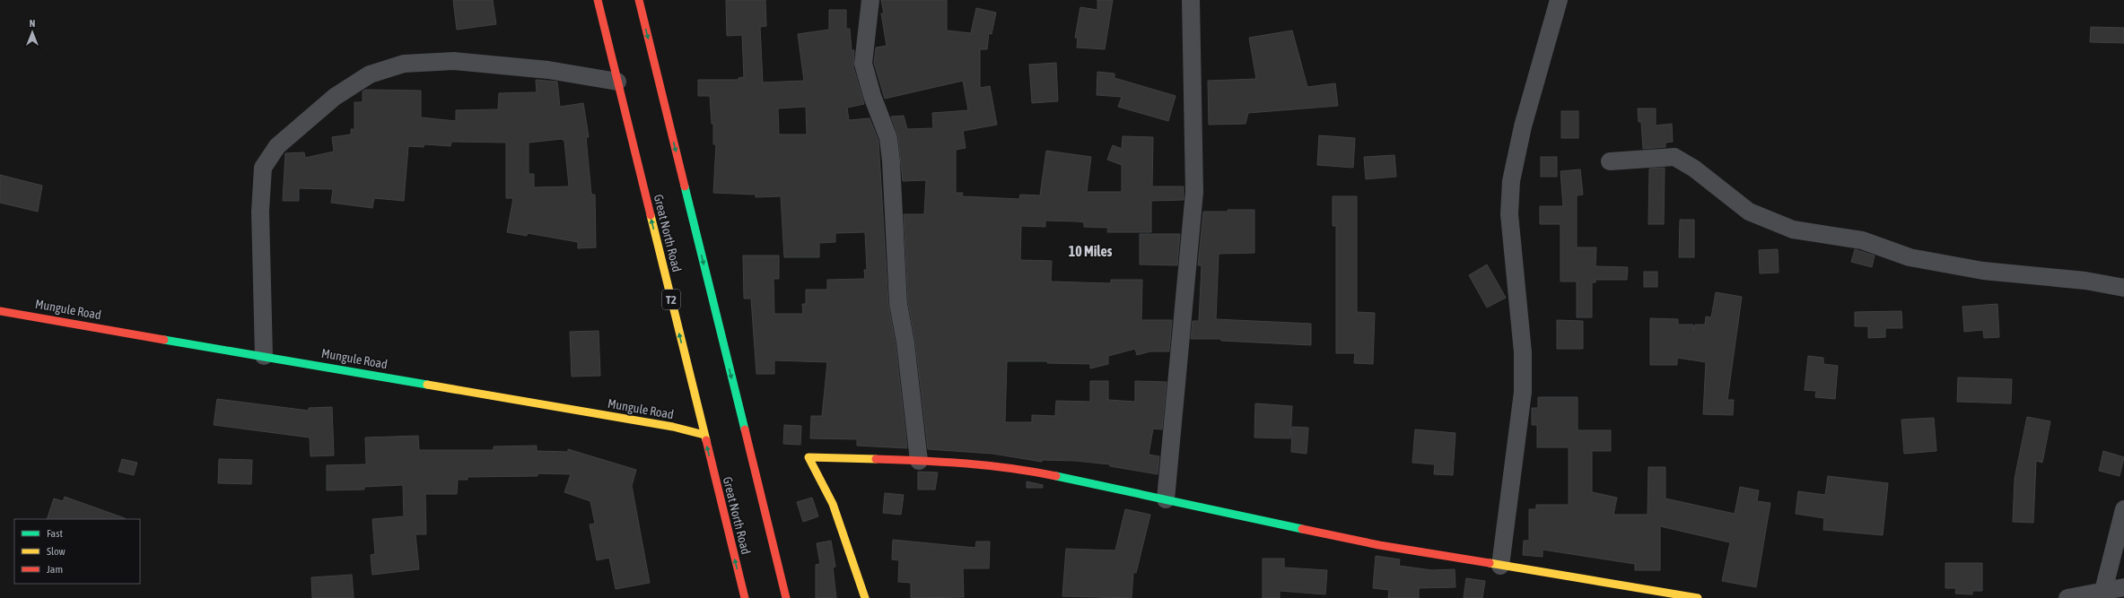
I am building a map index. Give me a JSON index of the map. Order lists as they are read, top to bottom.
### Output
{
  "streets": {
    "main road": ["Great North Road", "T2", "Mungule Road"]
  },
  "crossings": [
    ["Great North Road", "Mungule Road"]
  ],
  "districts": ["10 Miles"],
  "legend": ["Fast", "Slow", "Jam"],
  "north": "top"
}
